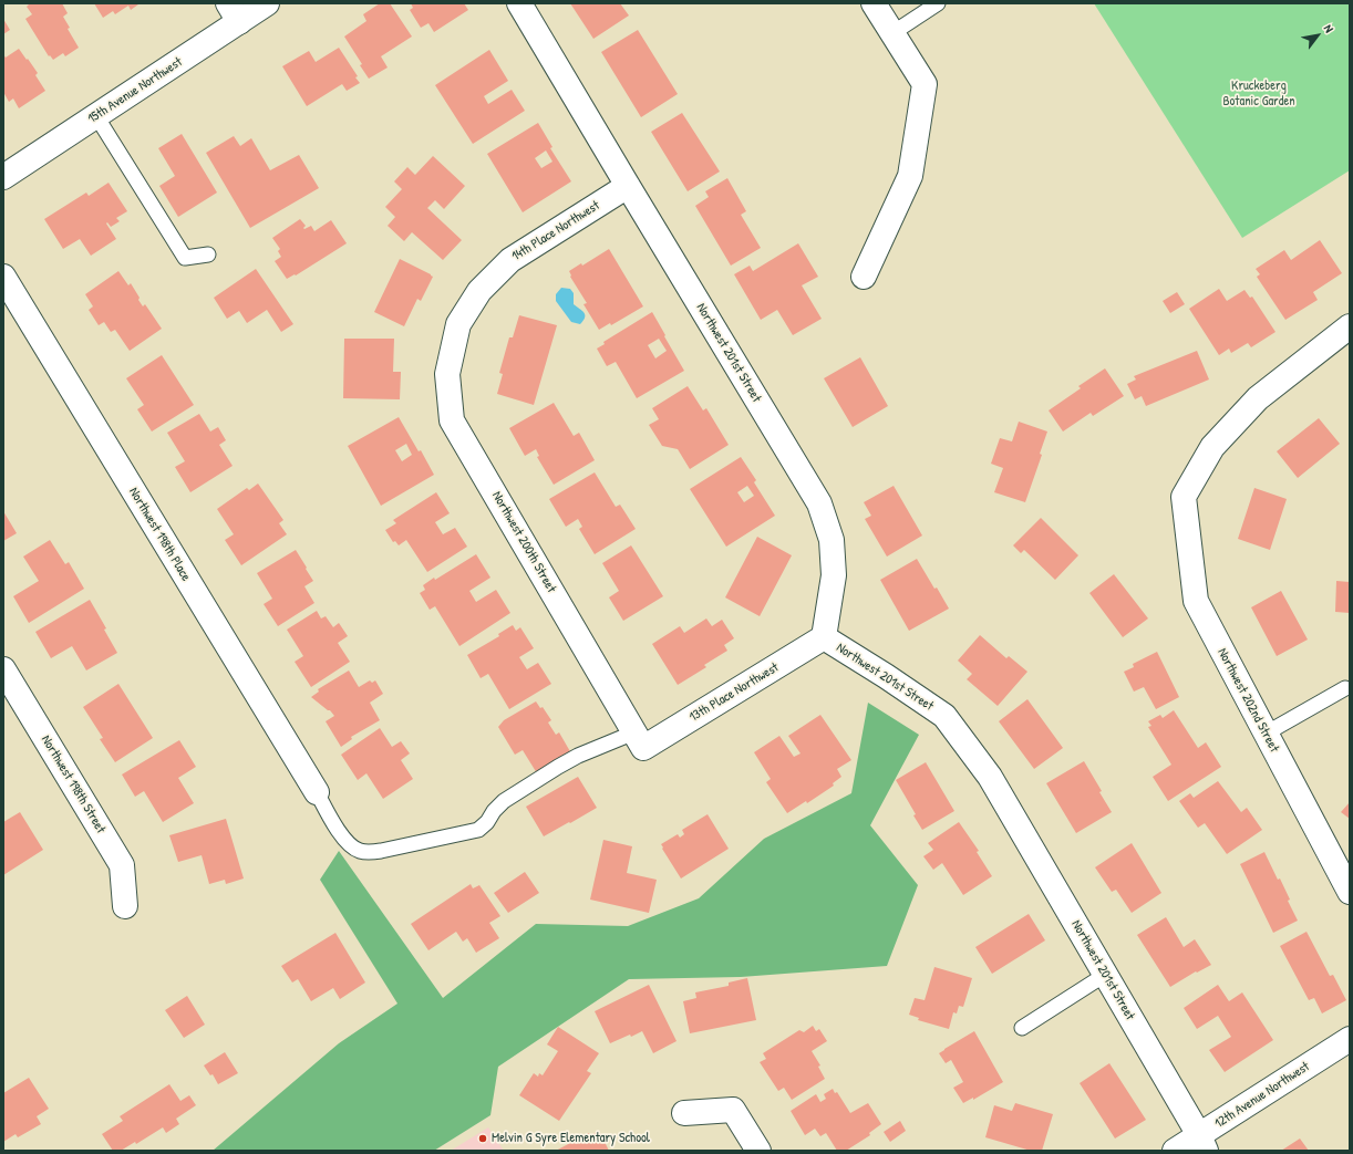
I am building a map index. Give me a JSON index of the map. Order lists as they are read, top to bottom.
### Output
{
  "streets": {
    "street": [
      "15th Avenue Northwest",
      "14th Place Northwest",
      "Northwest 201st Street",
      "Northwest 198th Place",
      "Northwest 200th Street",
      "13th Place Northwest",
      "Northwest 202nd Street",
      "Northwest 198th Street",
      "12th Avenue Northwest"
    ]
  },
  "crossings": [
    ["14th Place Northwest", "Northwest 201st Street"],
    ["14th Place Northwest", "Northwest 200th Street"],
    ["Northwest 201st Street", "13th Place Northwest"],
    ["Northwest 201st Street", "12th Avenue Northwest"],
    ["Northwest 200th Street", "13th Place Northwest"]
  ],
  "parks": ["Kruckeberg Botanic Garden"],
  "places": ["Melvin G Syre Elementary School"],
  "north": "top right"
}
